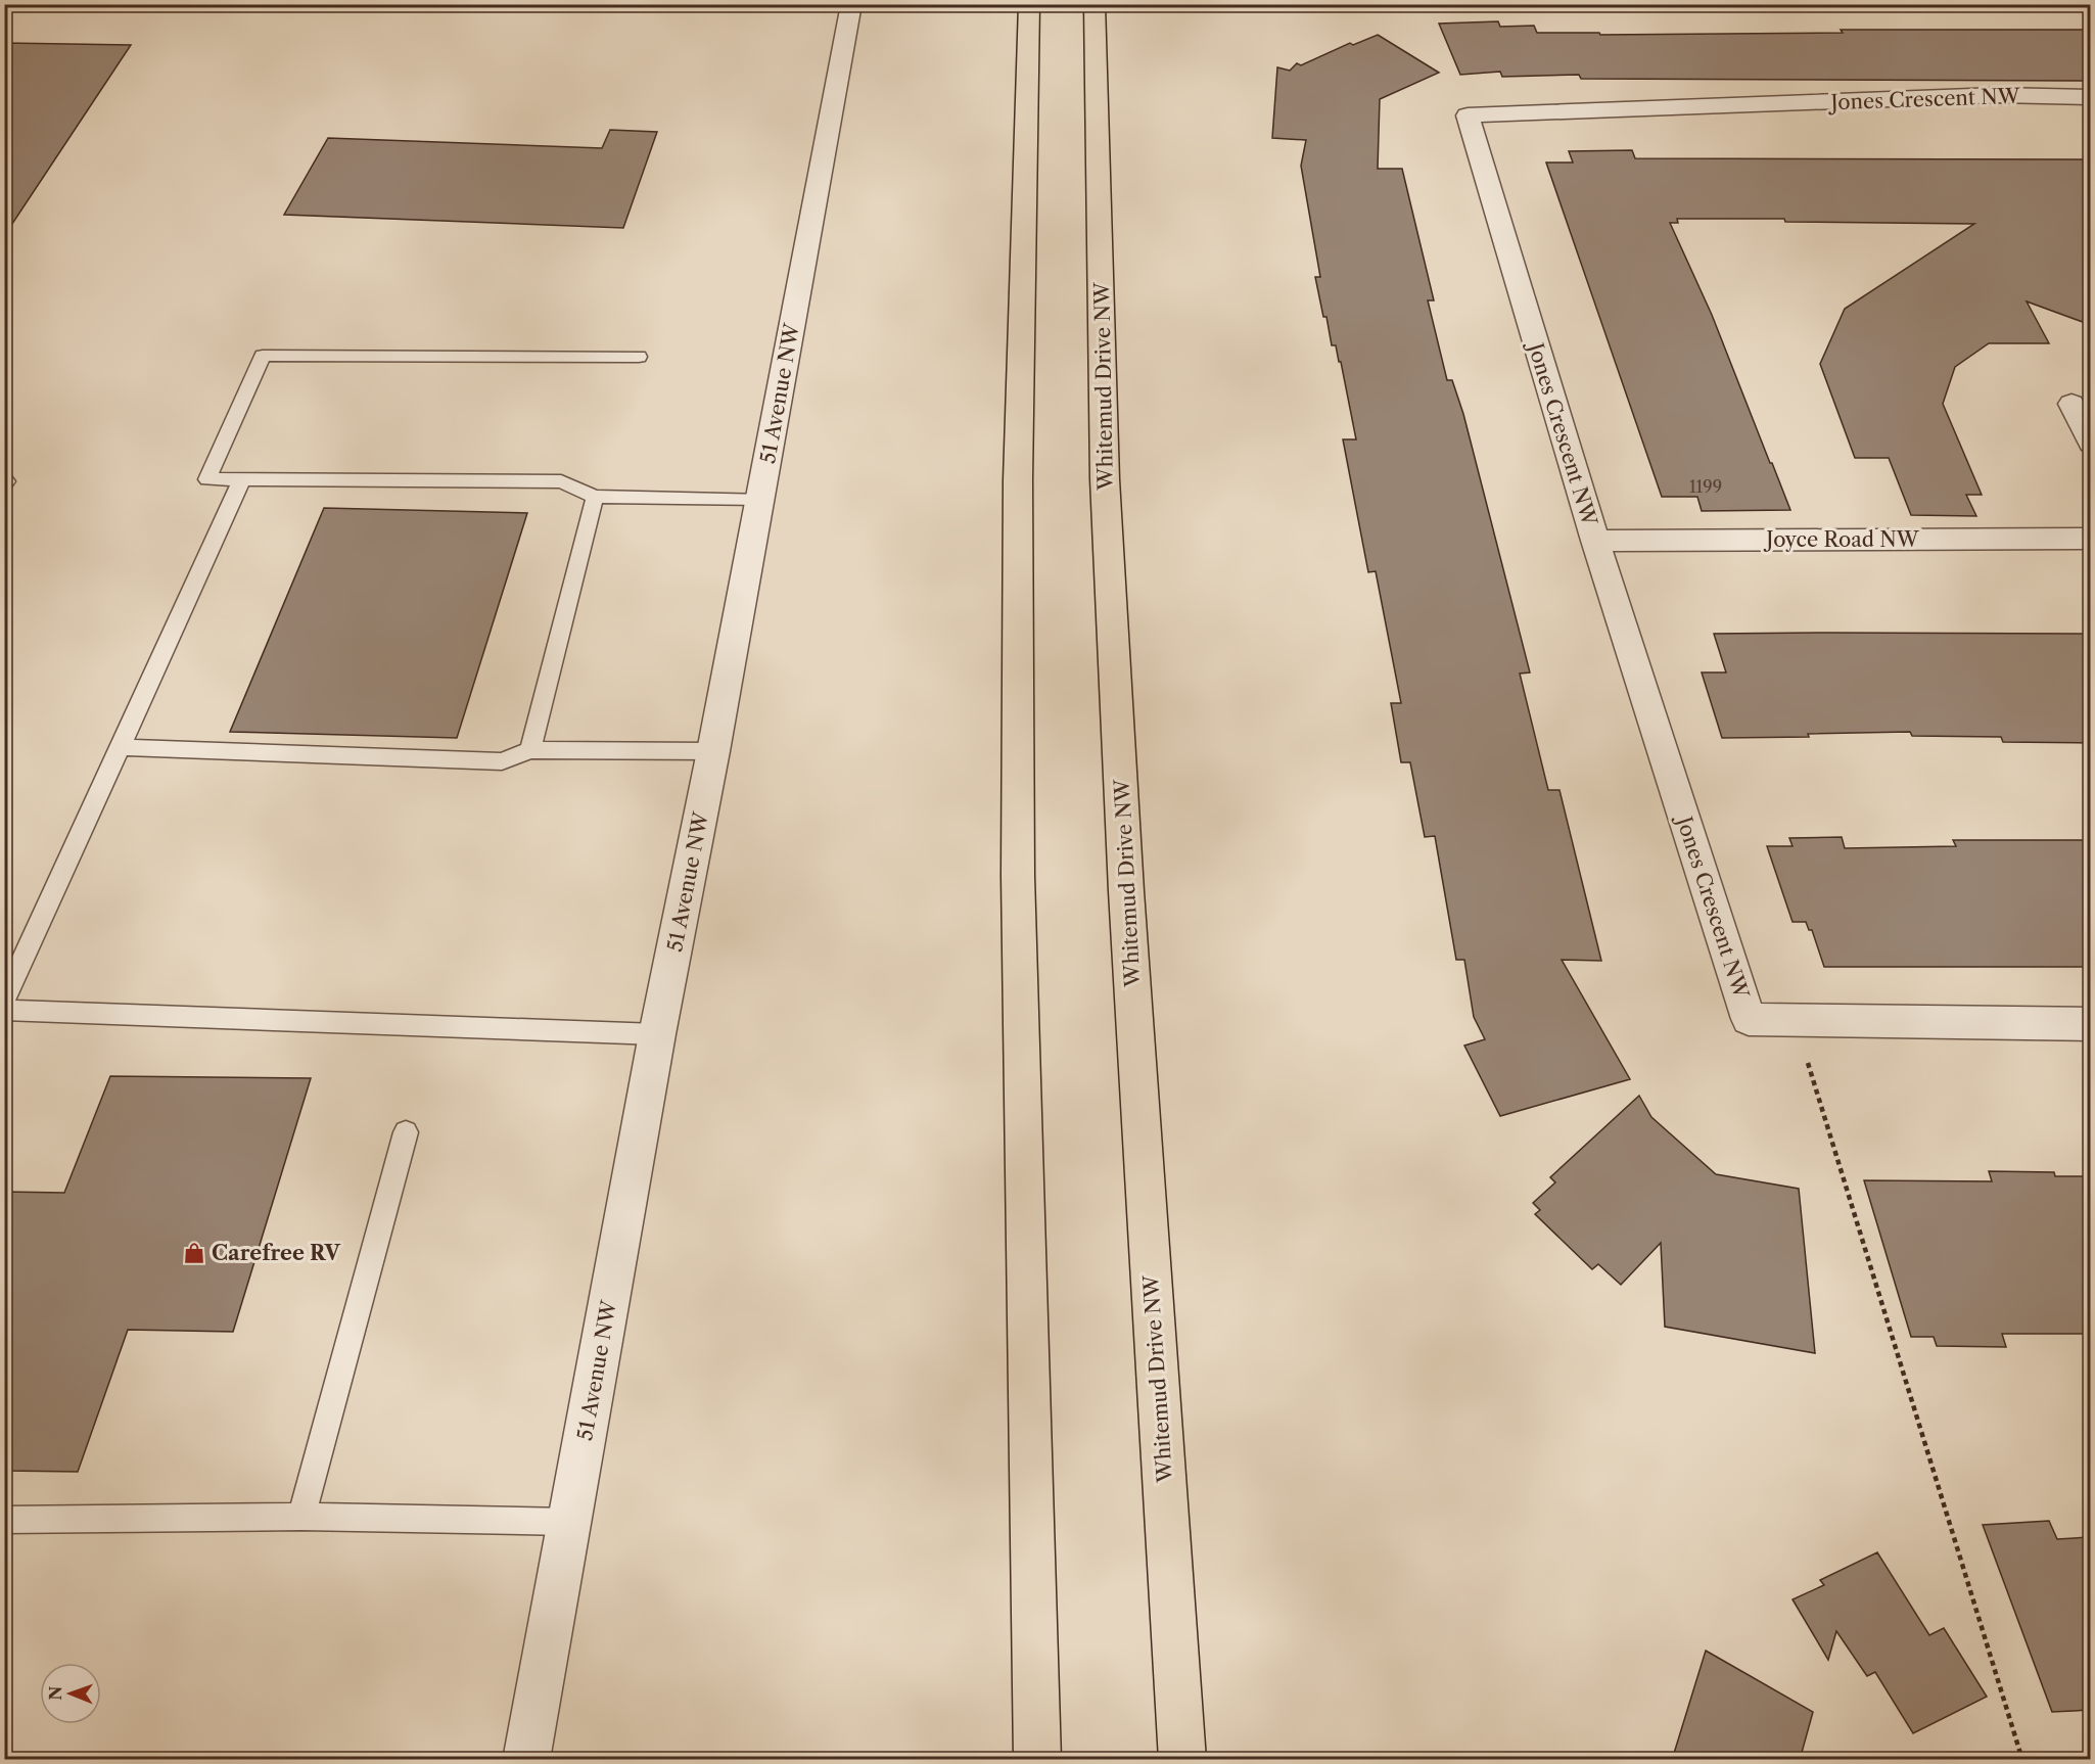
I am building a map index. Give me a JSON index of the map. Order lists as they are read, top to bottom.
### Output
{
  "streets": {
    "highway": ["Whitemud Drive NW"],
    "street": ["Jones Crescent NW", "51 Avenue NW", "Joyce Road NW"]
  },
  "crossings": [
    ["Jones Crescent NW", "Joyce Road NW"]
  ],
  "places": {
    "shop": ["Carefree RV"]
  },
  "house_numbers": ["1199"],
  "north": "left"
}
